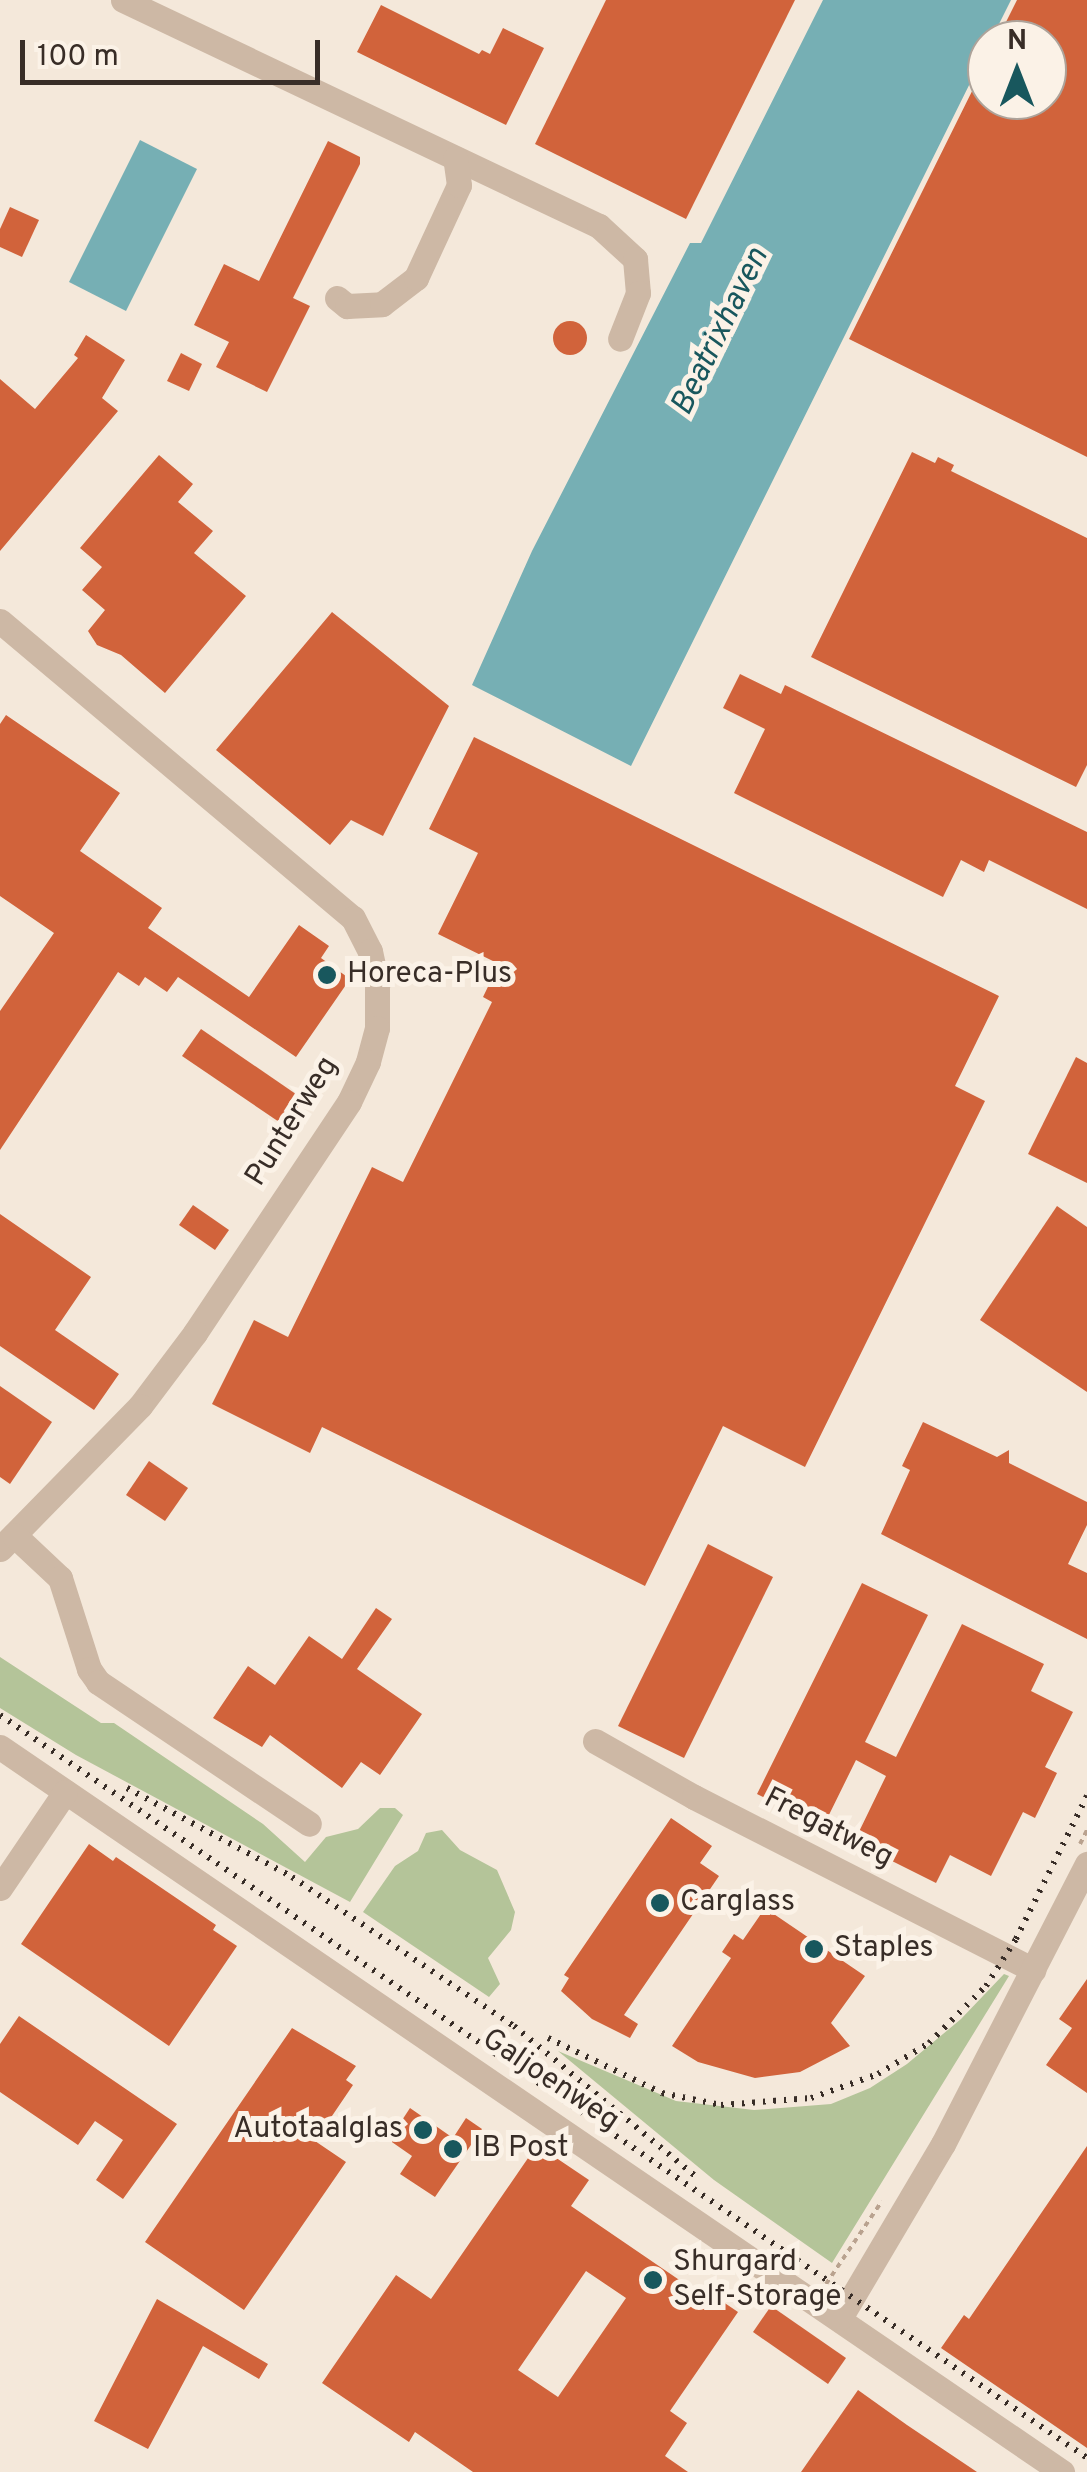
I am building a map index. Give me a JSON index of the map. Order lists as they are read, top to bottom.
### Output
{
  "streets": {
    "street": ["Punterweg", "Fregatweg", "Galjoenweg"]
  },
  "water": ["Beatrixhaven"],
  "places": [
    "Horeca-Plus",
    "Carglass",
    "Staples",
    "Autotaalglas",
    "IB Post",
    "Shurgard Self-Storage"
  ],
  "scale_bar": "100 m",
  "north": "top"
}
